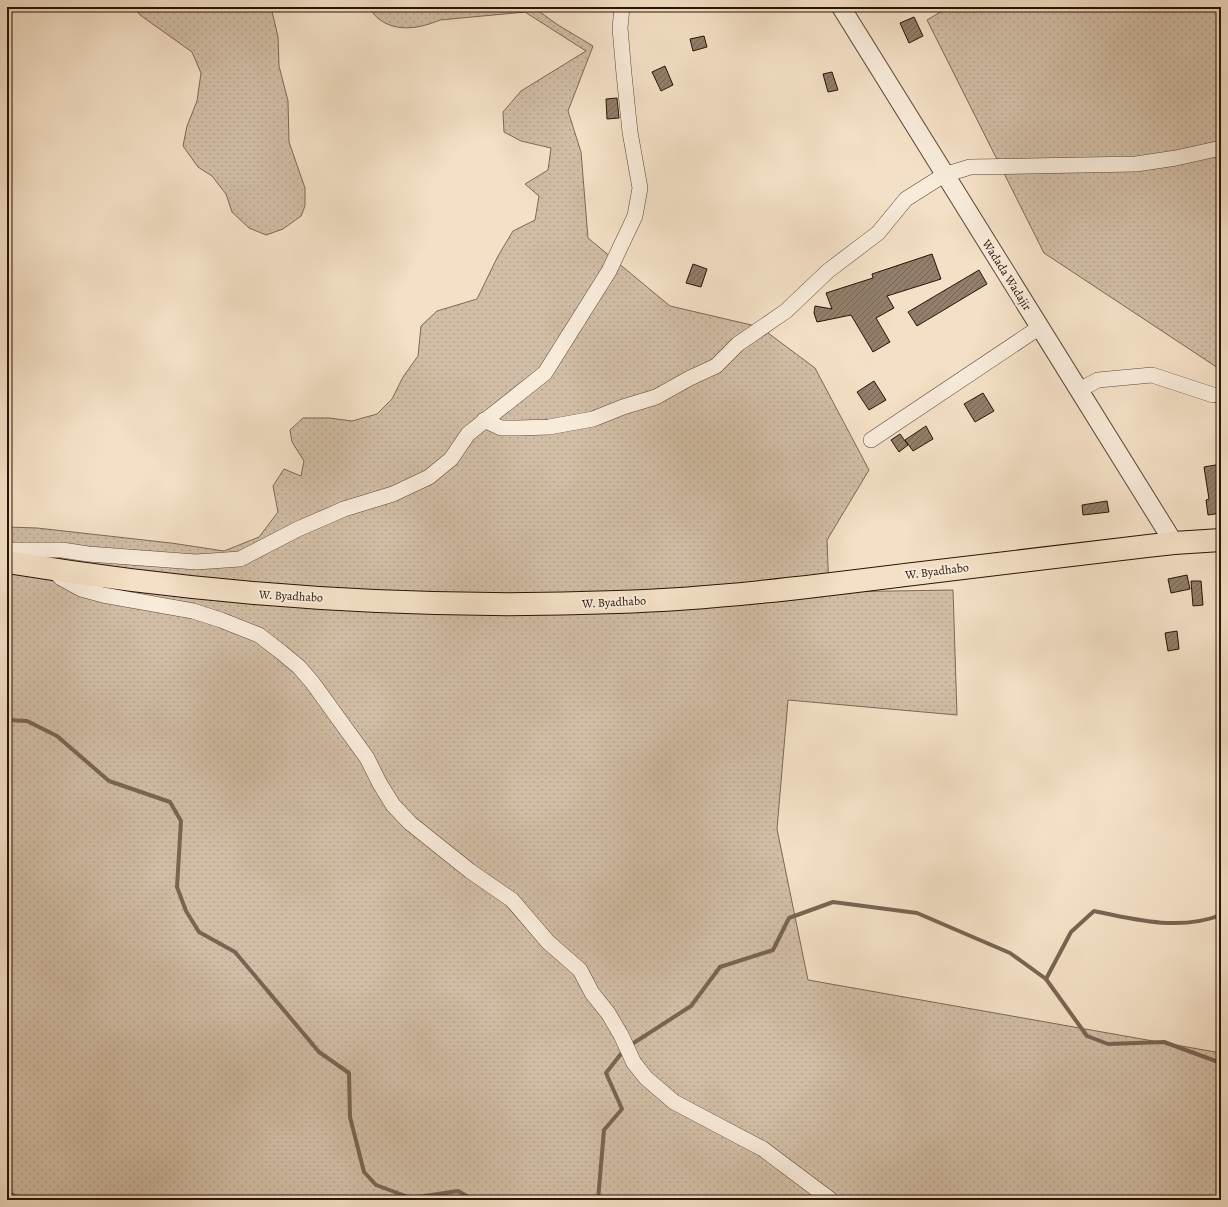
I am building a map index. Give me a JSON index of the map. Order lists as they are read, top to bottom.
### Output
{
  "streets": {
    "main road": ["W. Byadhabo"],
    "street": ["Wadada Wadajir"]
  },
  "crossings": [
    ["Wadada Wadajir", "W. Byadhabo"]
  ]
}
